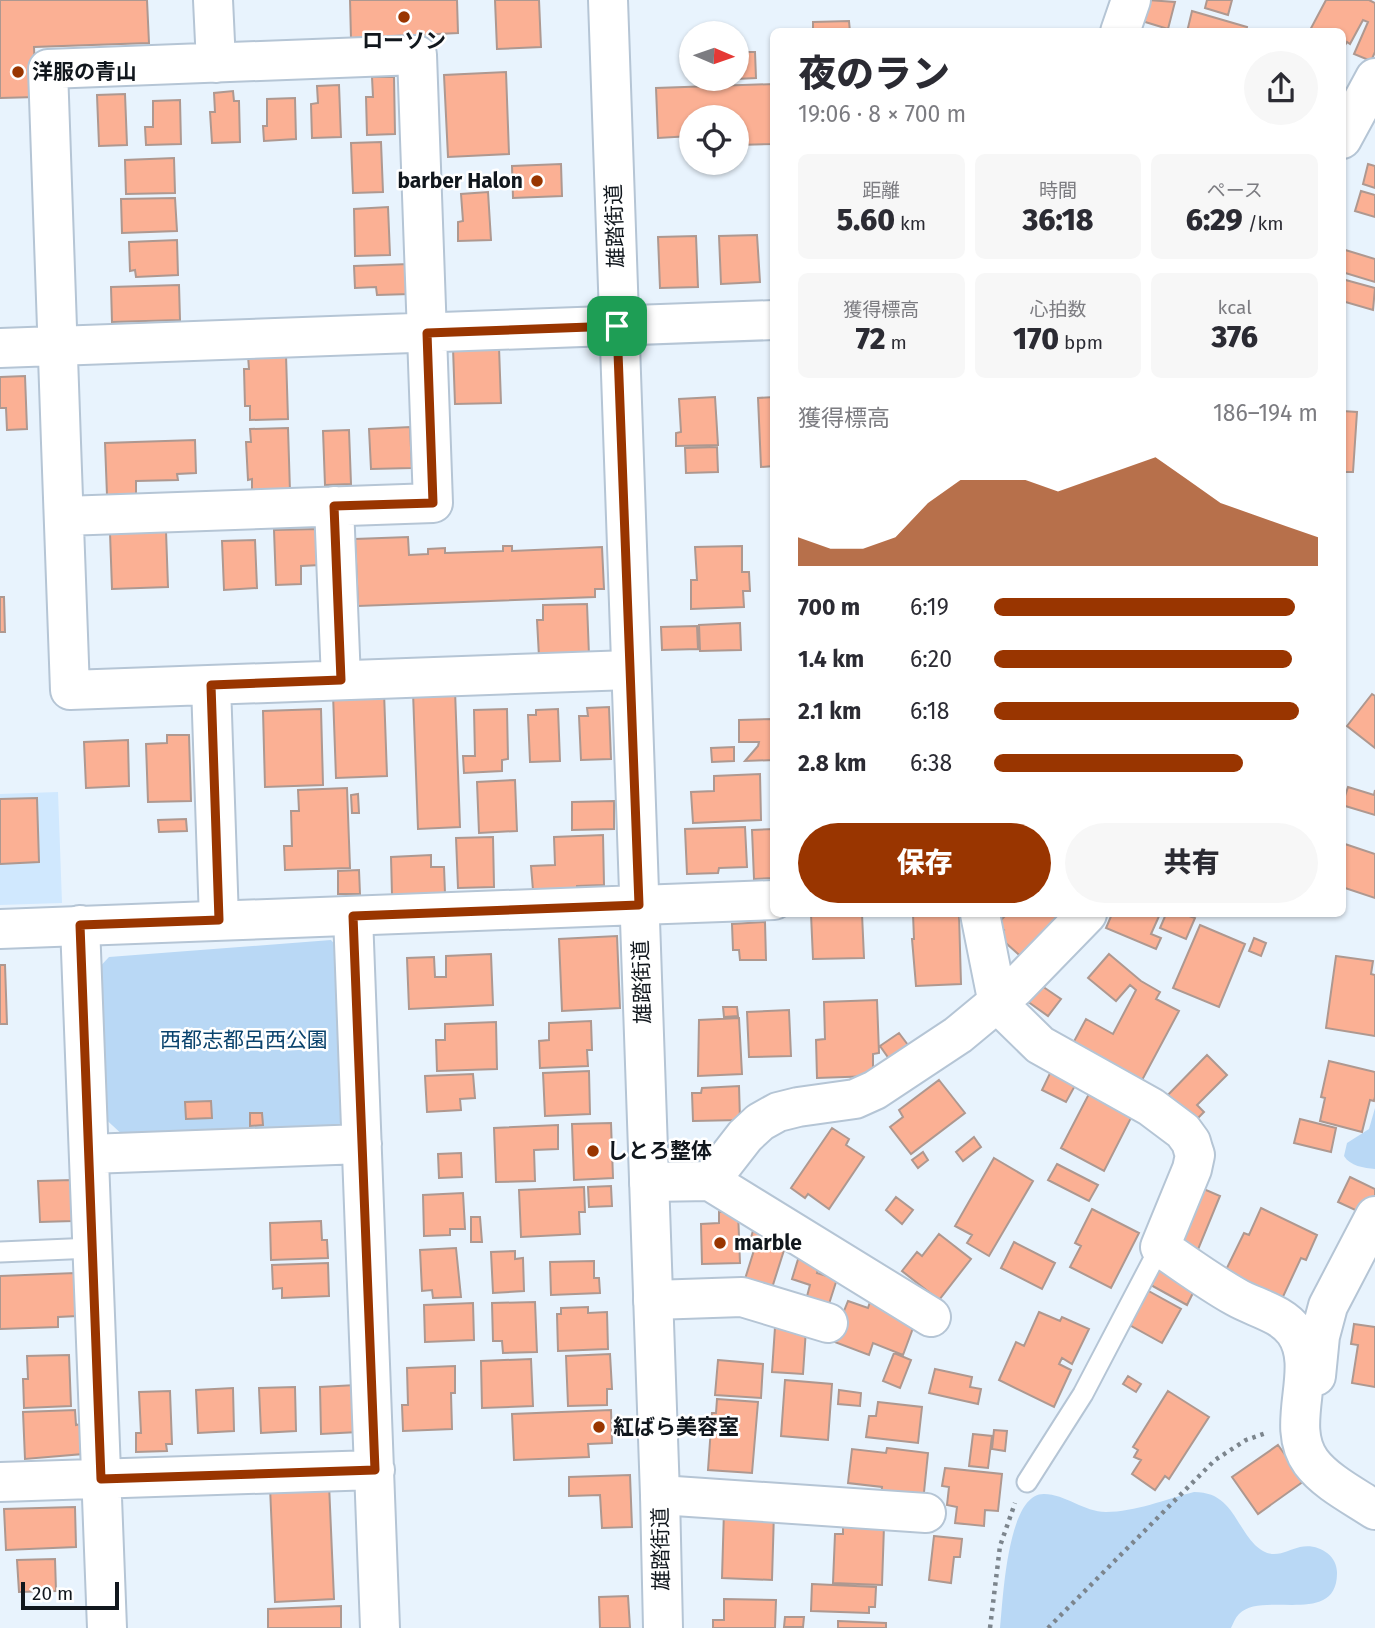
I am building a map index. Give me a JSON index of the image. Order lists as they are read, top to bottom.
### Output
{
  "streets": {
    "street": ["雄踏街道"]
  },
  "parks": ["西都志都呂西公園"],
  "places": [
    "ローソン",
    "洋服の青山",
    "barber Halon",
    "しとろ整体",
    "marble",
    "紅ばら美容室"
  ],
  "scale_bar": "20 m",
  "north": "right",
  "page": {
    "heading": ["夜のラン", "19:06 · 8 × 700 m"],
    "stats": [
      ["距離", "5.60 km"],
      ["時間", "36:18"],
      ["ペース", "6:29 /km"],
      ["獲得標高", "72 m"],
      ["心拍数", "170 bpm"],
      ["kcal", "376"]
    ],
    "chart": ["獲得標高", "186–194 m"],
    "list": [
      {
        "name": "700 m",
        "note": "6:19"
      },
      {
        "name": "1.4 km",
        "note": "6:20"
      },
      {
        "name": "2.1 km",
        "note": "6:18"
      },
      {
        "name": "2.8 km",
        "note": "6:38"
      }
    ],
    "buttons": ["保存", "共有"],
    "scale": "20 m"
  }
}
